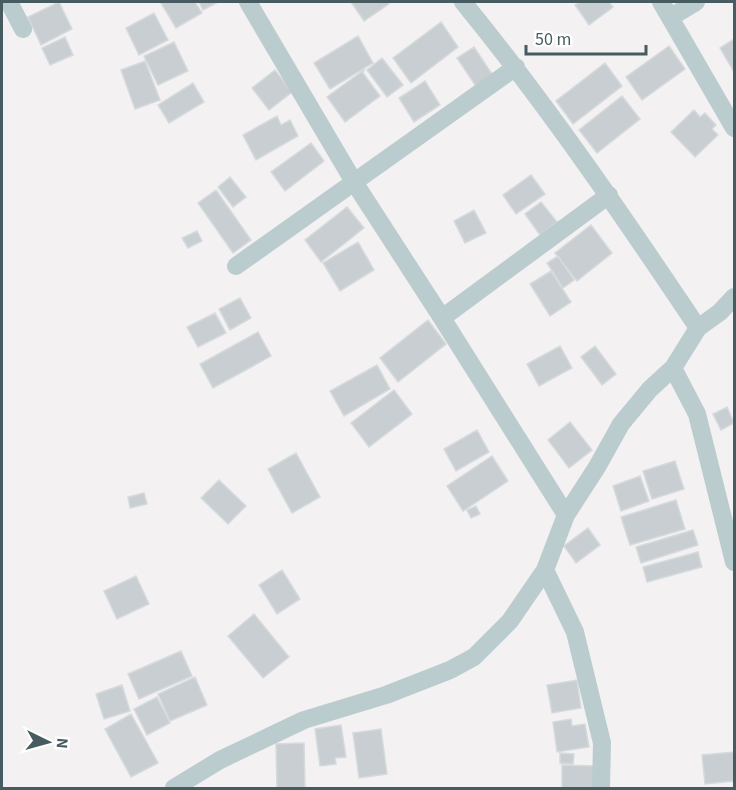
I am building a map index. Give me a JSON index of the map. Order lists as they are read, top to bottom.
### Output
{
  "scale_bar": "50 m",
  "north": "right"
}
